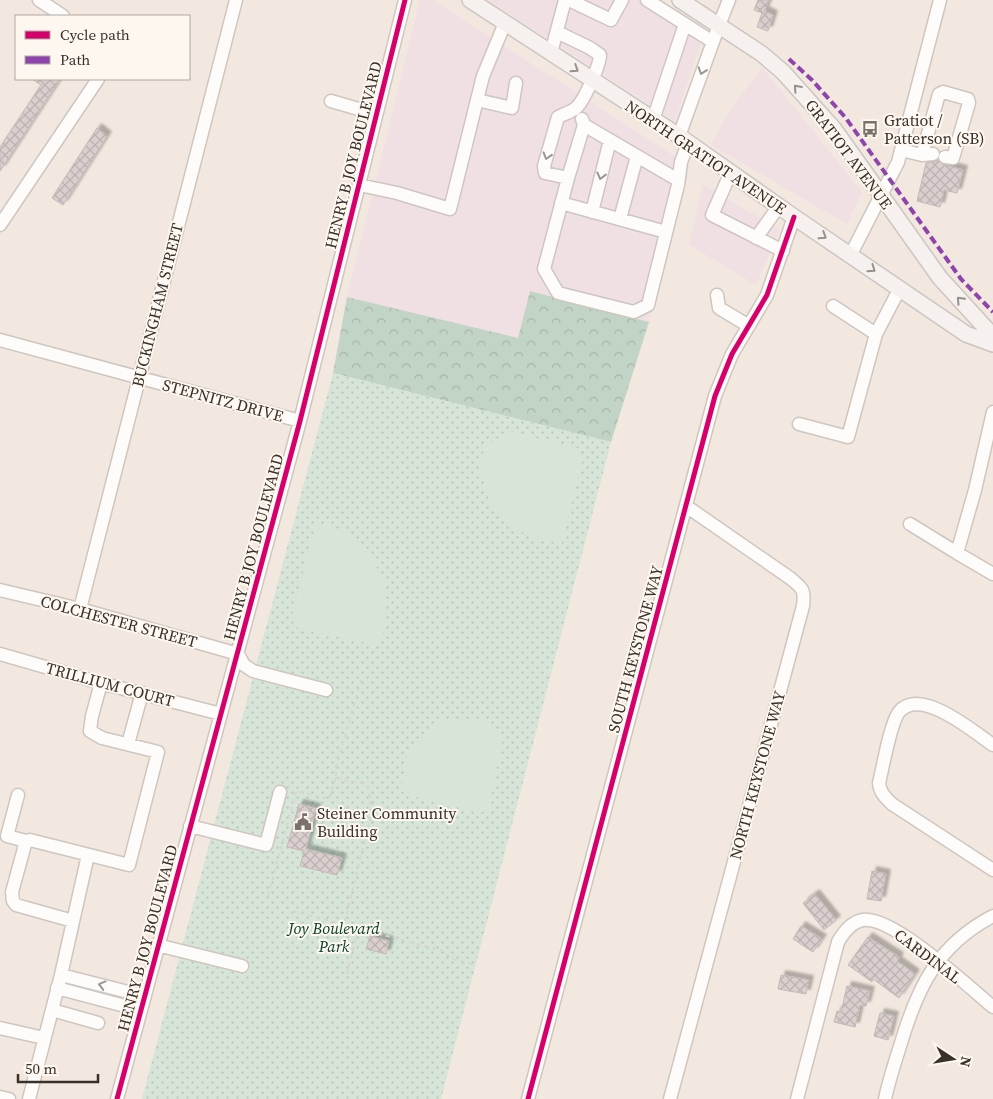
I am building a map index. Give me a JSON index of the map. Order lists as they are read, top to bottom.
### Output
{
  "streets": {
    "main road": ["GRATIOT AVENUE", "NORTH GRATIOT AVENUE"],
    "street": [
      "HENRY B JOY BOULEVARD",
      "BUCKINGHAM STREET",
      "STEPNITZ DRIVE",
      "COLCHESTER STREET",
      "SOUTH KEYSTONE WAY",
      "TRILLIUM COURT",
      "NORTH KEYSTONE WAY",
      "CARDINAL"
    ]
  },
  "crossings": [
    ["HENRY B JOY BOULEVARD", "STEPNITZ DRIVE"],
    ["HENRY B JOY BOULEVARD", "COLCHESTER STREET"],
    ["HENRY B JOY BOULEVARD", "TRILLIUM COURT"],
    ["NORTH GRATIOT AVENUE", "SOUTH KEYSTONE WAY"],
    ["BUCKINGHAM STREET", "STEPNITZ DRIVE"],
    ["BUCKINGHAM STREET", "COLCHESTER STREET"],
    ["SOUTH KEYSTONE WAY", "NORTH KEYSTONE WAY"]
  ],
  "one_way": ["GRATIOT AVENUE"],
  "parks": ["Joy Boulevard Park"],
  "places": {
    "bus stop": ["Gratiot / Patterson (SB)"],
    "public building": ["Steiner Community Building"]
  },
  "legend": ["Cycle path", "Path"],
  "scale_bar": "50 m",
  "north": "right"
}
